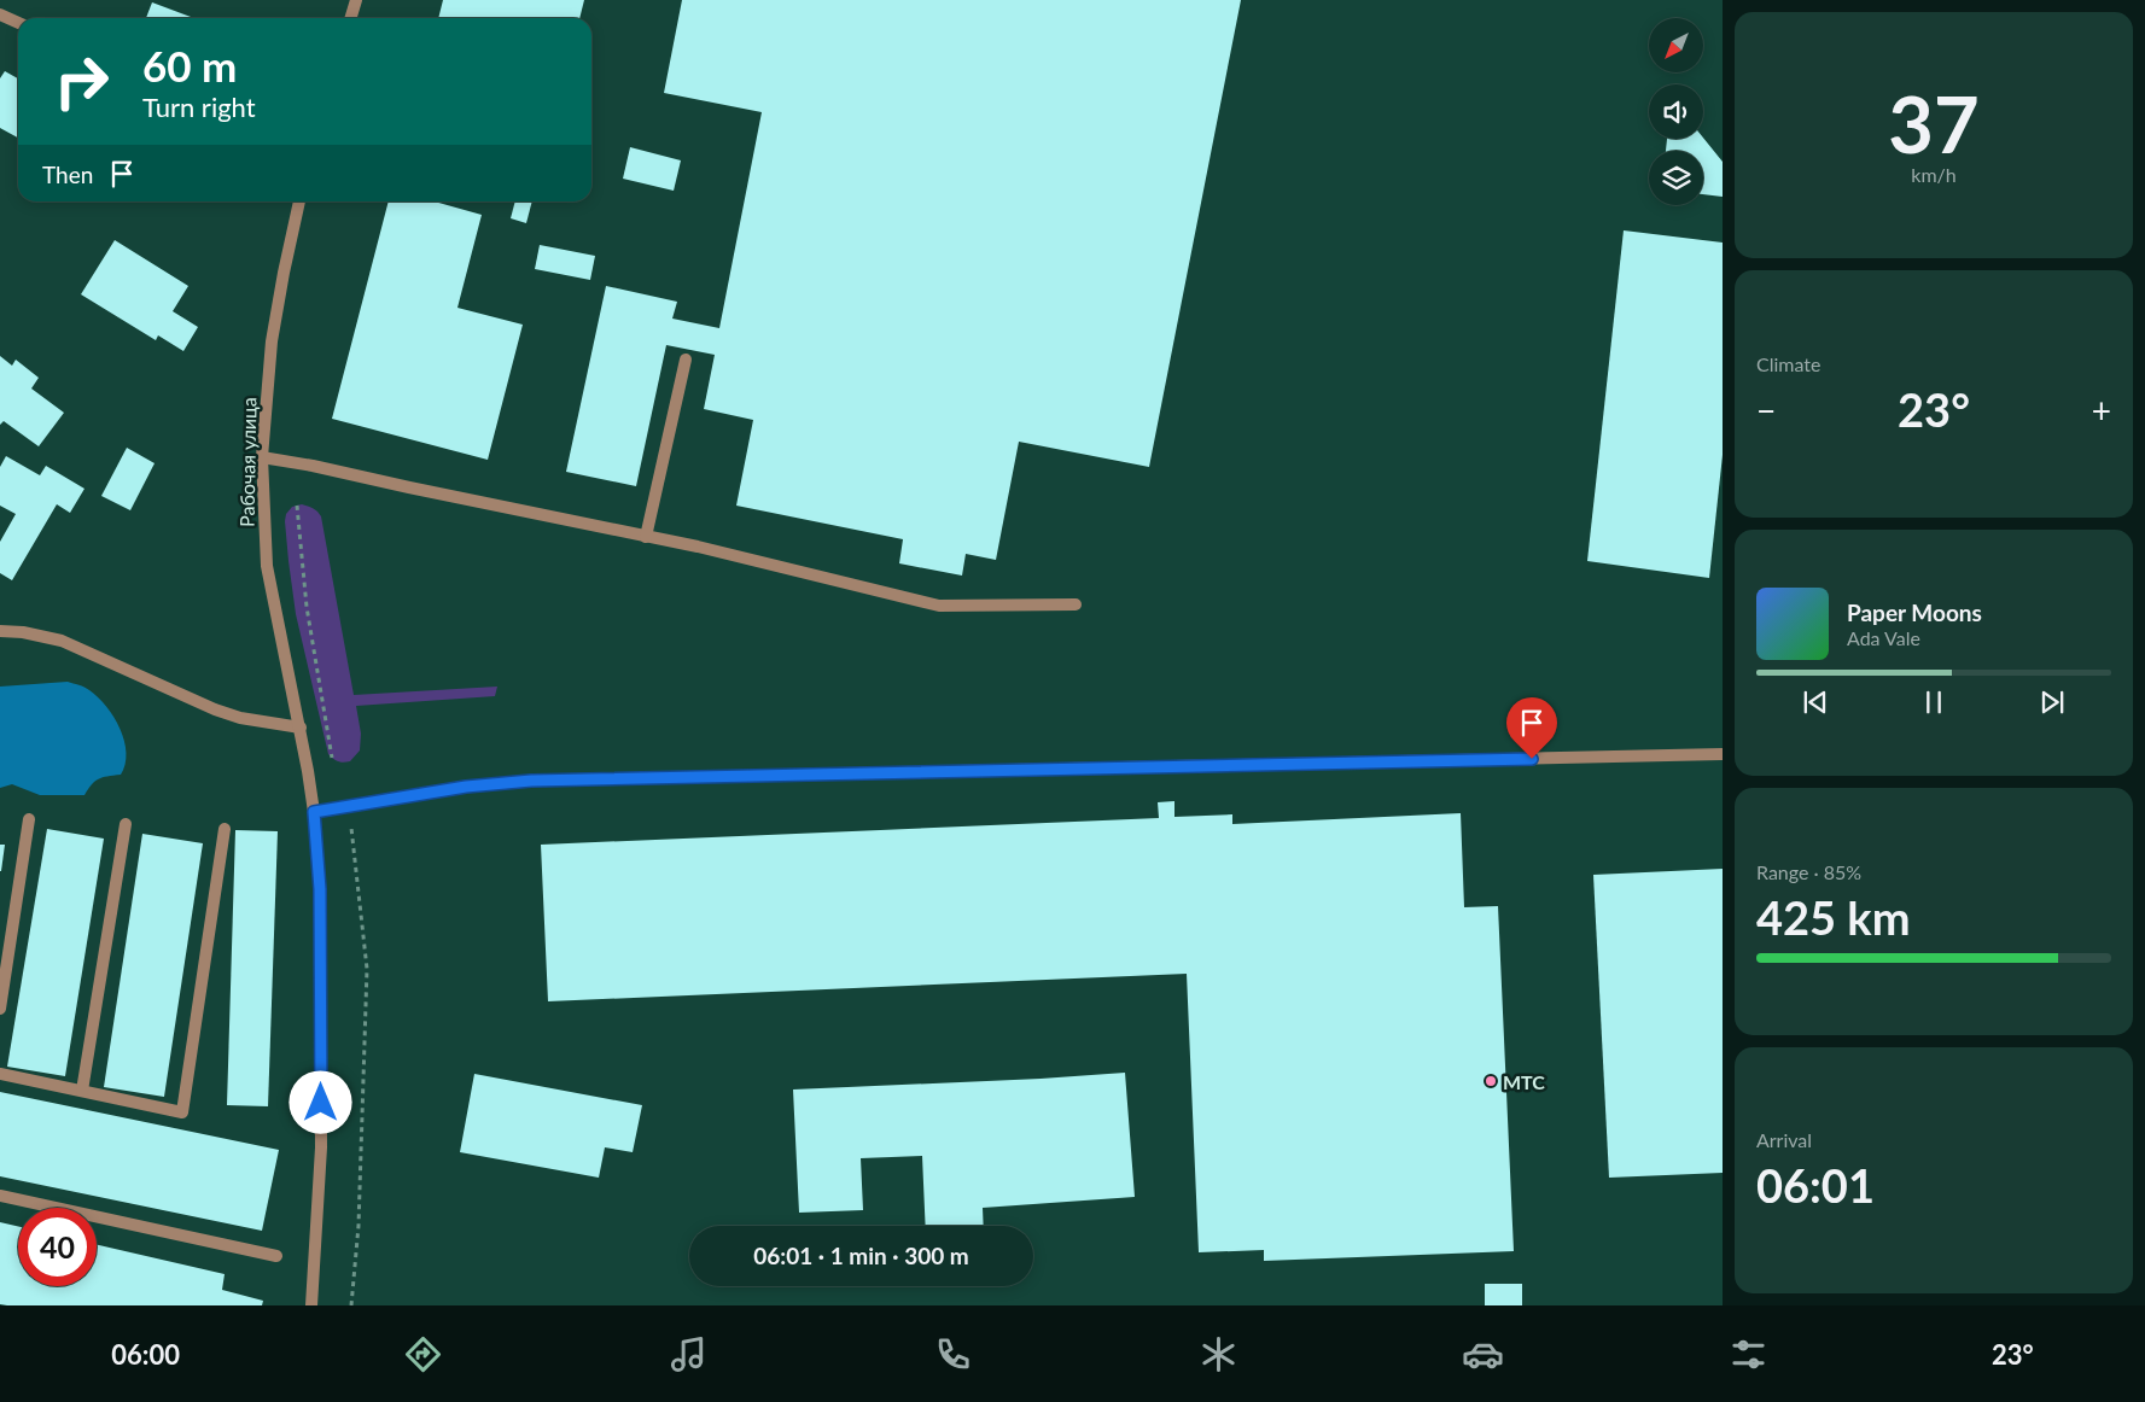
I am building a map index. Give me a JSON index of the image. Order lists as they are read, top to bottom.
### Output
{
  "streets": {
    "street": ["Рабочая улица"]
  },
  "places": ["МТС"],
  "north": "bottom left",
  "page": {
    "tile": [
      ["37", "km/h"],
      "Climate",
      ["Range · 85%", "425 km"],
      ["Arrival", "06:01"]
    ],
    "turn": ["60 m", "Turn right"],
    "then": "Then",
    "heat": ["−", "23°", "+"],
    "song": ["Paper Moons", "Ada Vale"],
    "limit": "40",
    "trip": "06:01 · 1 min · 300 m",
    "tabs": ["06:00", "23°"]
  }
}
